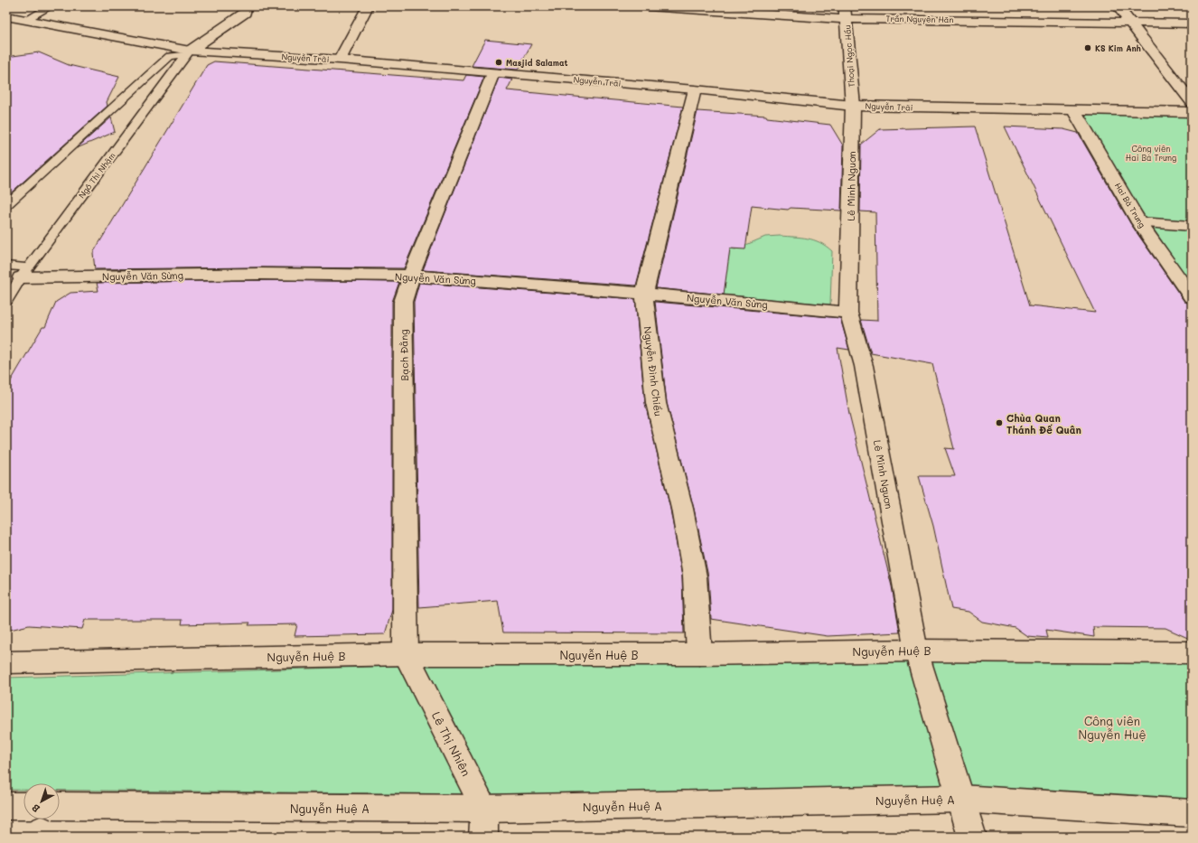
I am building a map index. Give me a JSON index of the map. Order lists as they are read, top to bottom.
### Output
{
  "streets": {
    "street": [
      "Trần Nguyên Hãn",
      "Thoại Ngọc Hầu",
      "Nguyễn Trãi",
      "Lê Minh Nguơn",
      "Hai Bà Trưng",
      "Nguyễn Văn Sừng",
      "Bạch Đằng",
      "Nguyễn Đình Chiểu",
      "Nguyễn Huệ B",
      "Lê Thị Nhiên",
      "Nguyễn Huệ A"
    ],
    "lane": ["Ngô Thì Nhậm"]
  },
  "crossings": [
    ["Trần Nguyên Hãn", "Thoại Ngọc Hầu"],
    ["Thoại Ngọc Hầu", "Nguyễn Trãi"],
    ["Thoại Ngọc Hầu", "Lê Minh Nguơn"],
    ["Nguyễn Trãi", "Ngô Thì Nhậm"],
    ["Nguyễn Trãi", "Lê Minh Nguơn"],
    ["Nguyễn Trãi", "Hai Bà Trưng"],
    ["Nguyễn Trãi", "Bạch Đằng"],
    ["Nguyễn Trãi", "Nguyễn Đình Chiểu"],
    ["Ngô Thì Nhậm", "Nguyễn Văn Sừng"],
    ["Lê Minh Nguơn", "Nguyễn Văn Sừng"],
    ["Lê Minh Nguơn", "Nguyễn Huệ B"],
    ["Lê Minh Nguơn", "Nguyễn Huệ A"],
    ["Nguyễn Văn Sừng", "Bạch Đằng"],
    ["Nguyễn Văn Sừng", "Nguyễn Đình Chiểu"],
    ["Bạch Đằng", "Nguyễn Huệ B"],
    ["Bạch Đằng", "Lê Thị Nhiên"],
    ["Nguyễn Đình Chiểu", "Nguyễn Huệ B"],
    ["Nguyễn Huệ B", "Lê Thị Nhiên"],
    ["Lê Thị Nhiên", "Nguyễn Huệ A"]
  ],
  "parks": ["Công viên Hai Bà Trưng", "Công viên Nguyễn Huệ"],
  "places": ["KS Kim Anh", "Masjid Salamat", "Chùa Quan Thánh Đế Quân"],
  "north": "bottom left"
}
